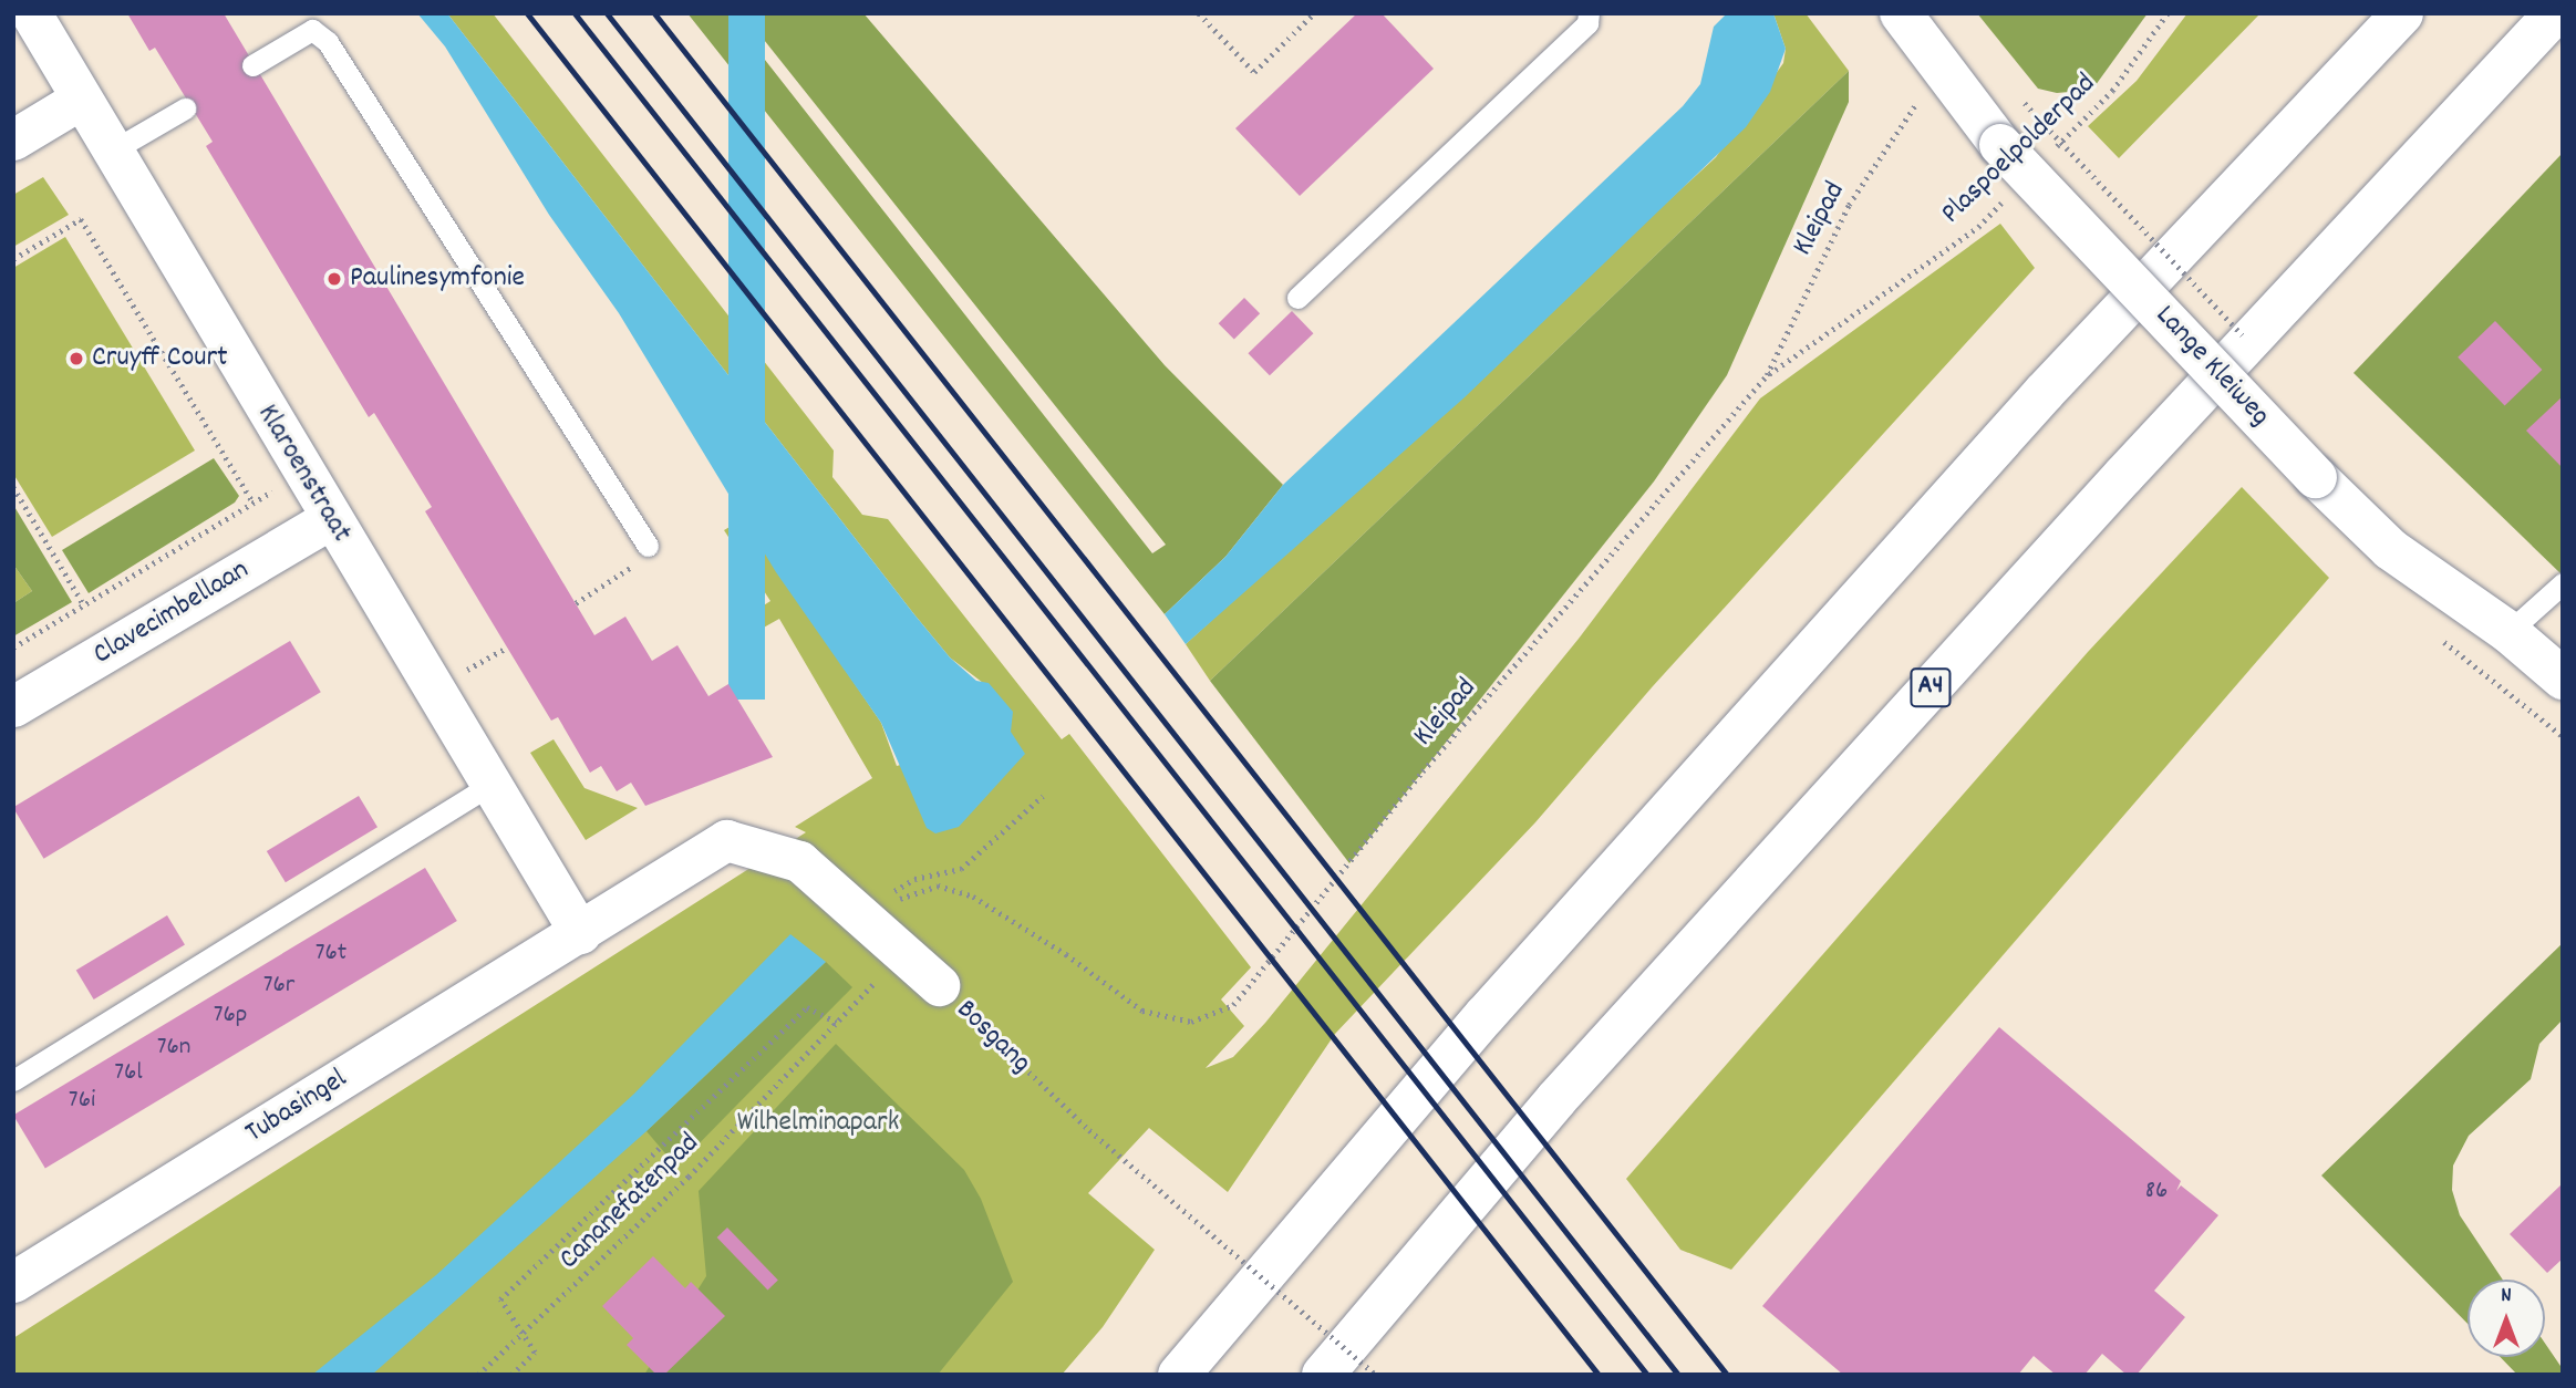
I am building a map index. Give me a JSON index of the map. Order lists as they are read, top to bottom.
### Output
{
  "streets": {
    "main road": ["Lange Kleiweg", "A4"],
    "street": [
      "Klaroenstraat",
      "Clavecimbellaan",
      "Bosgang",
      "Tubasingel"
    ],
    "path": ["Plaspoelpolderpad", "Kleipad", "Cananefatenpad"]
  },
  "crossings": [
    ["Plaspoelpolderpad", "Kleipad"],
    ["Kleipad", "Bosgang"],
    ["Klaroenstraat", "Clavecimbellaan"],
    ["Klaroenstraat", "Bosgang"],
    ["Klaroenstraat", "Tubasingel"],
    ["Bosgang", "Tubasingel"],
    ["Bosgang", "Cananefatenpad"]
  ],
  "parks": ["Wilhelminapark"],
  "places": ["Paulinesymfonie", "Cruyff Court"],
  "house_numbers": [
    "76t",
    "76r",
    "76p",
    "76n",
    "76l",
    "76i",
    "86"
  ],
  "north": "top"
}
